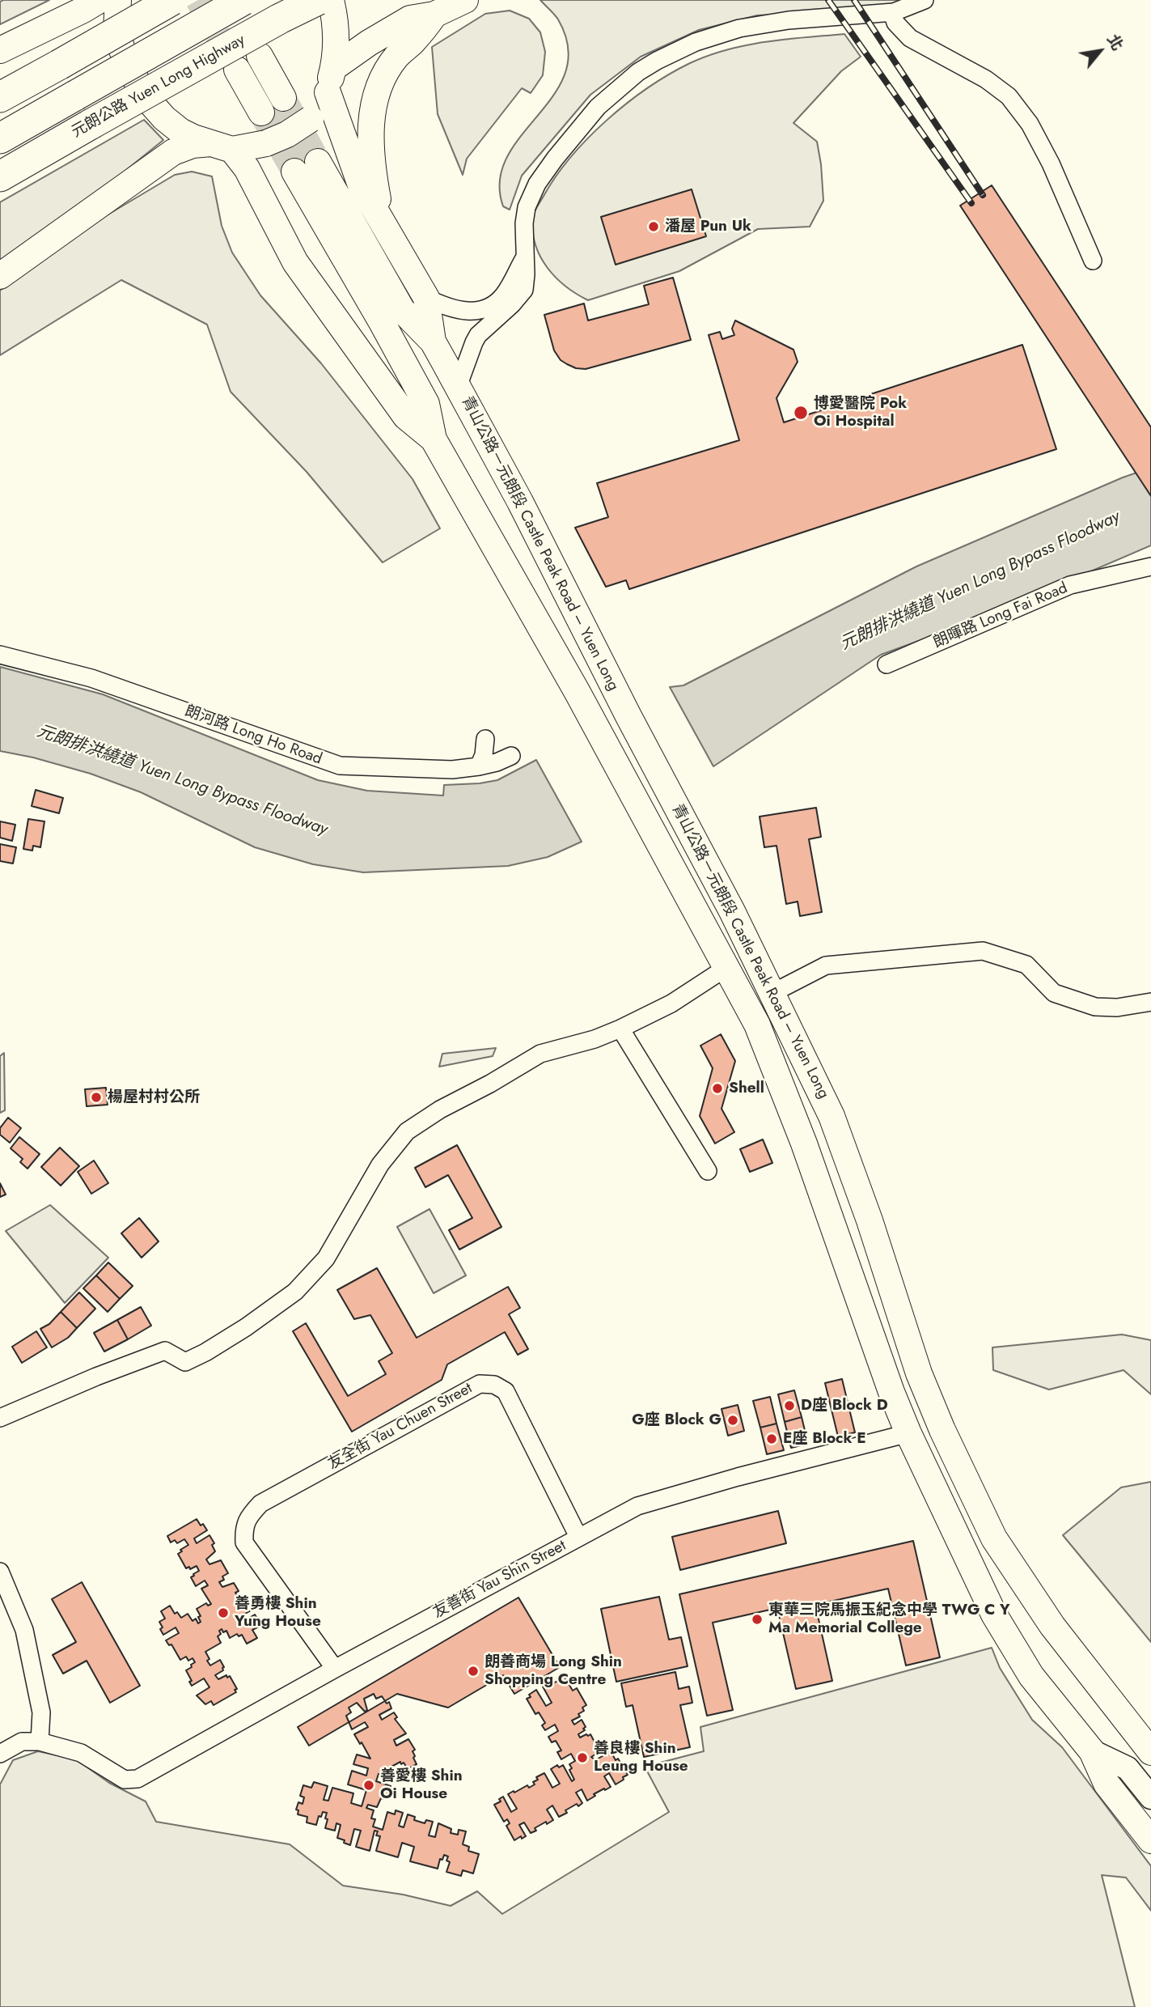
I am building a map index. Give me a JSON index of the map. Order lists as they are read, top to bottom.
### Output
{
  "streets": {
    "highway": ["元朗公路 Yuen Long Highway"],
    "main road": ["青山公路－元朗段 Castle Peak Road – Yuen Long"],
    "street": [
      "朗暉路 Long Fai Road",
      "朗河路 Long Ho Road",
      "友全街 Yau Chuen Street",
      "友善街 Yau Shin Street"
    ]
  },
  "crossings": [
    ["青山公路－元朗段 Castle Peak Road – Yuen Long", "友善街 Yau Shin Street"],
    ["友全街 Yau Chuen Street", "友善街 Yau Shin Street"]
  ],
  "water": ["元朗排洪繞道 Yuen Long Bypass Floodway"],
  "places": [
    "潘屋 Pun Uk",
    "博愛醫院 Pok Oi Hospital",
    "Shell",
    "楊屋村村公所",
    "D座 Block D",
    "G座 Block G",
    "E座 Block E",
    "善勇樓 Shin Yung House",
    "東華三院馬振玉紀念中學 TWG C Y Ma Memorial College",
    "朗善商場 Long Shin Shopping Centre",
    "善良樓 Shin Leung House",
    "善愛樓 Shin Oi House"
  ],
  "north": "top right"
}
